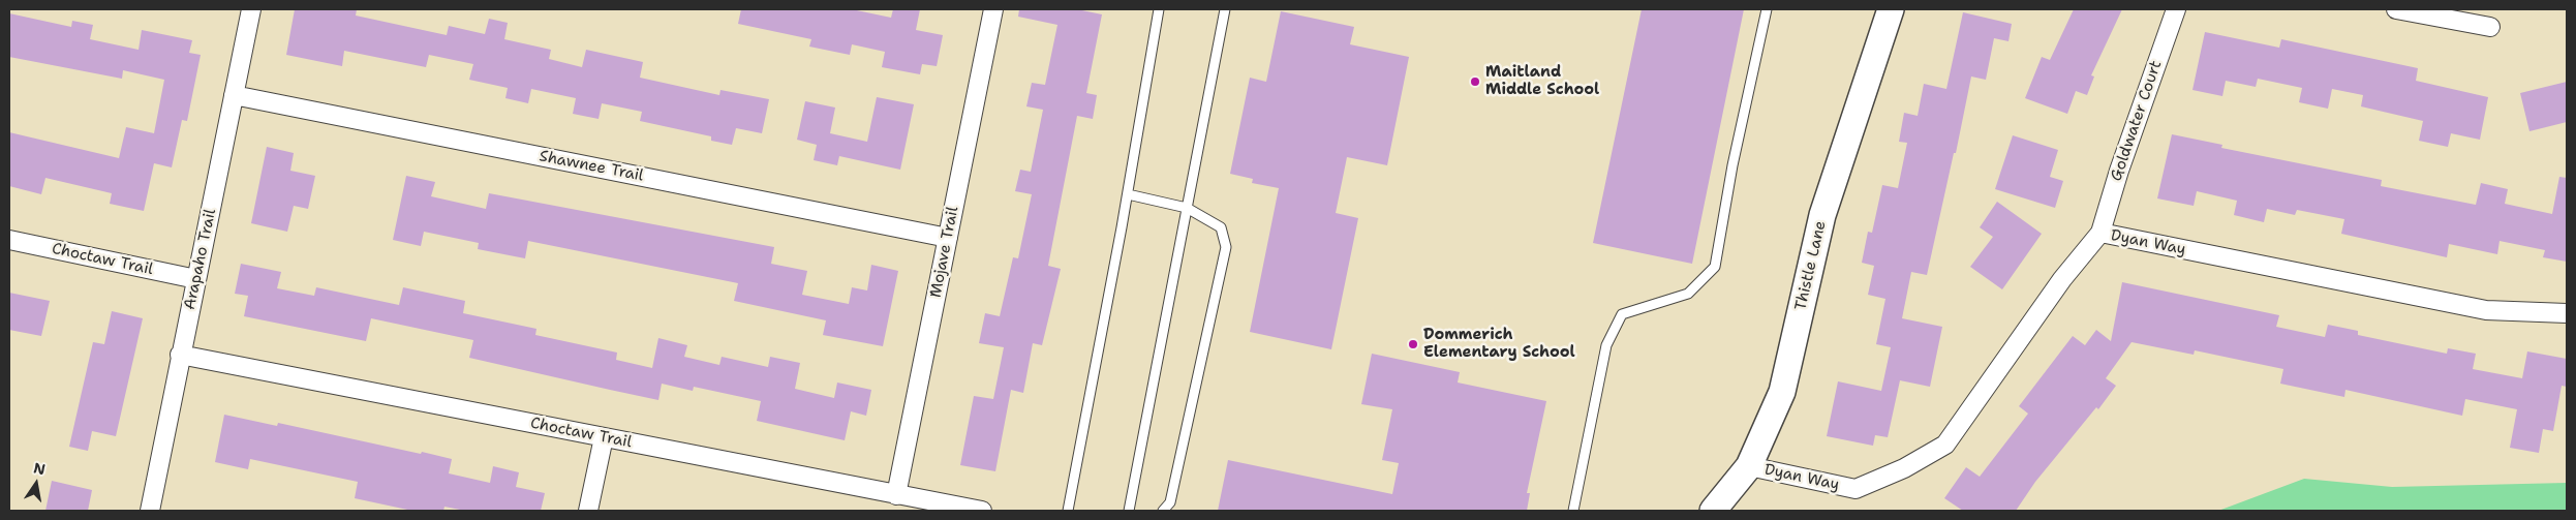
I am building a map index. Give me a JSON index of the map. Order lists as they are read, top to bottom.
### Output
{
  "streets": {
    "street": [
      "Goldwater Court",
      "Shawnee Trail",
      "Dyan Way",
      "Mojave Trail",
      "Choctaw Trail",
      "Arapaho Trail",
      "Thistle Lane"
    ]
  },
  "crossings": [
    ["Goldwater Court", "Dyan Way"],
    ["Shawnee Trail", "Mojave Trail"],
    ["Shawnee Trail", "Arapaho Trail"],
    ["Dyan Way", "Thistle Lane"],
    ["Mojave Trail", "Choctaw Trail"],
    ["Choctaw Trail", "Arapaho Trail"]
  ],
  "places": ["Maitland Middle School", "Dommerich Elementary School"],
  "north": "top"
}
